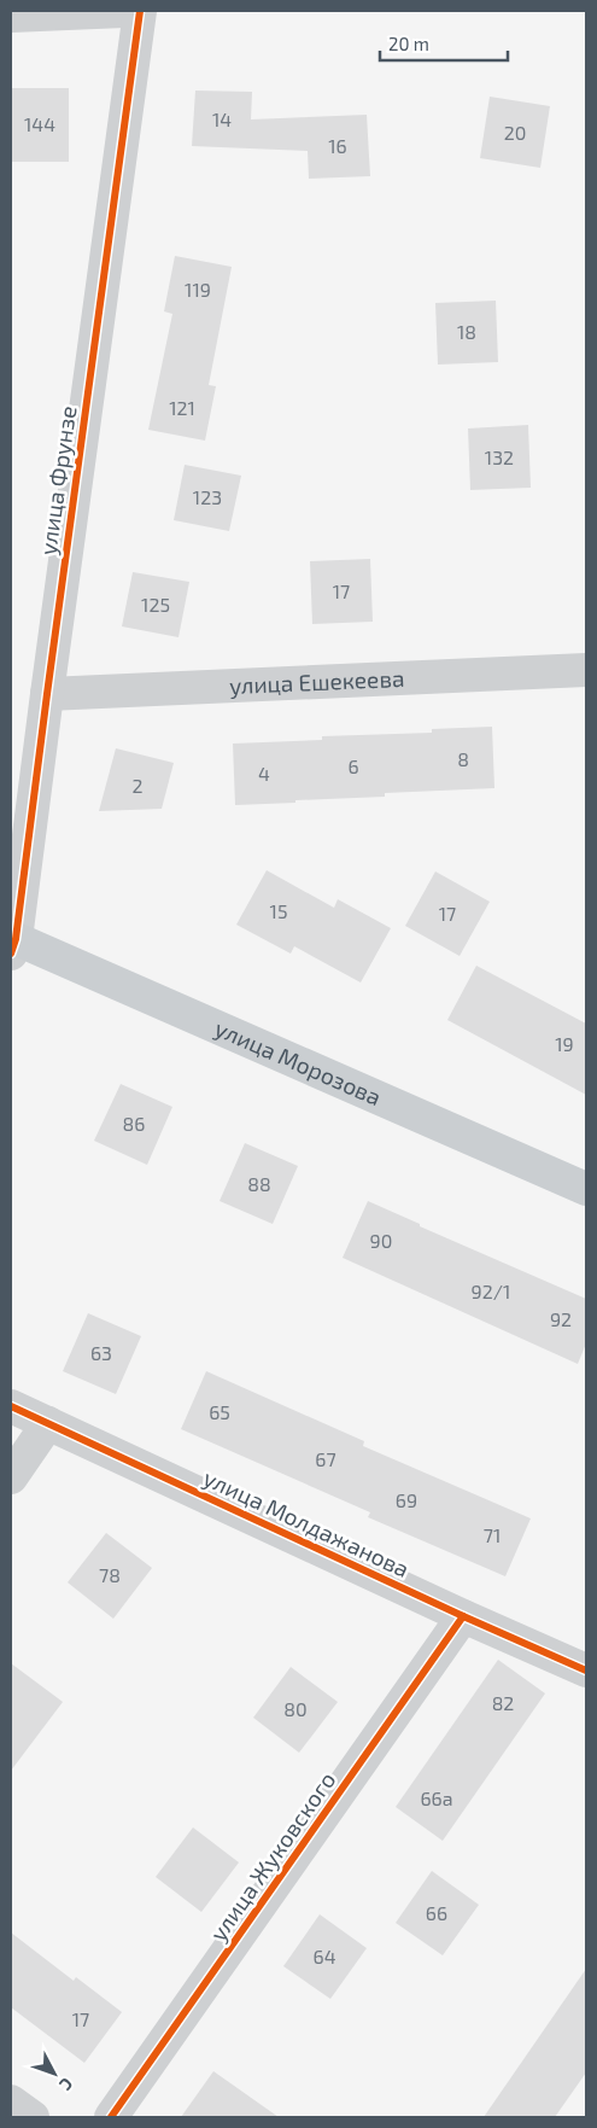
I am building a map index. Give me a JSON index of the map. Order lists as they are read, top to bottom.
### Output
{
  "streets": {
    "main road": ["улица Морозова"],
    "street": [
      "улица Фрунзе",
      "улица Ешекеева",
      "улица Молдажанова",
      "улица Жуковского"
    ]
  },
  "crossings": [
    ["улица Фрунзе", "улица Ешекеева"],
    ["улица Фрунзе", "улица Морозова"],
    ["улица Молдажанова", "улица Жуковского"]
  ],
  "house_numbers": [
    "14",
    "144",
    "20",
    "16",
    "119",
    "18",
    "121",
    "132",
    "123",
    "17",
    "125",
    "8",
    "6",
    "4",
    "2",
    "15",
    "17",
    "19",
    "86",
    "88",
    "90",
    "92/1",
    "92",
    "63",
    "65",
    "67",
    "69",
    "71",
    "78",
    "82",
    "80",
    "66а",
    "66",
    "64",
    "17"
  ],
  "scale_bar": "20 m",
  "north": "bottom right"
}
